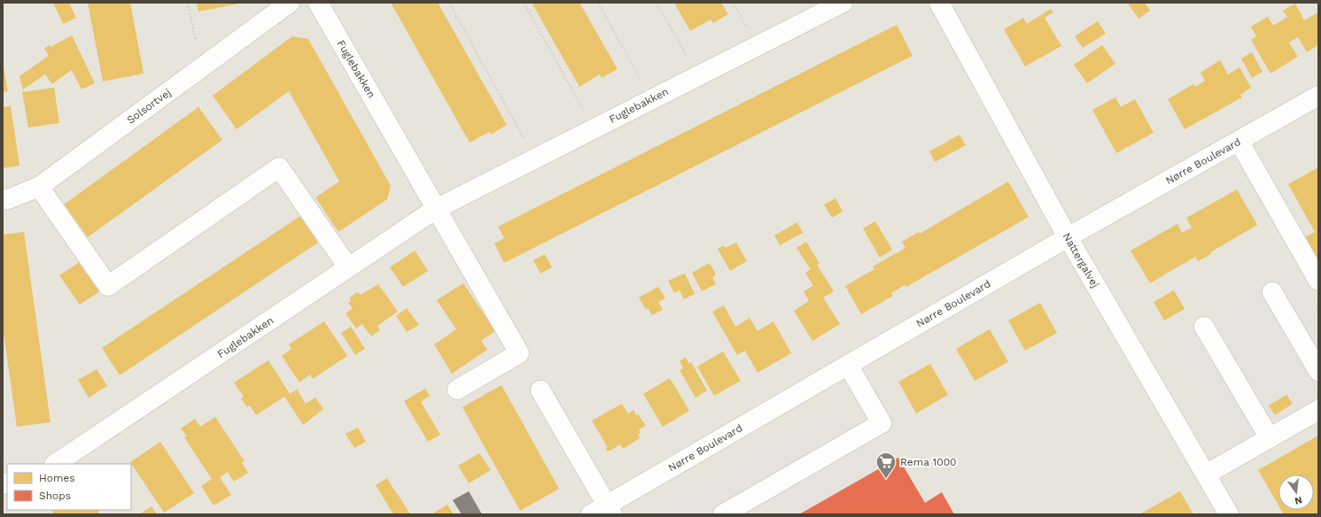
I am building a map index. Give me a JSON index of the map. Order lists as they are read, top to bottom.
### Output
{
  "streets": {
    "street": [
      "Fuglebakken",
      "Solsortvej",
      "Nørre Boulevard",
      "Nattergalvej"
    ]
  },
  "crossings": [
    ["Nørre Boulevard", "Nattergalvej"]
  ],
  "places": {
    "supermarket": ["Rema 1000"]
  },
  "legend": ["Homes", "Shops"],
  "north": "bottom"
}
